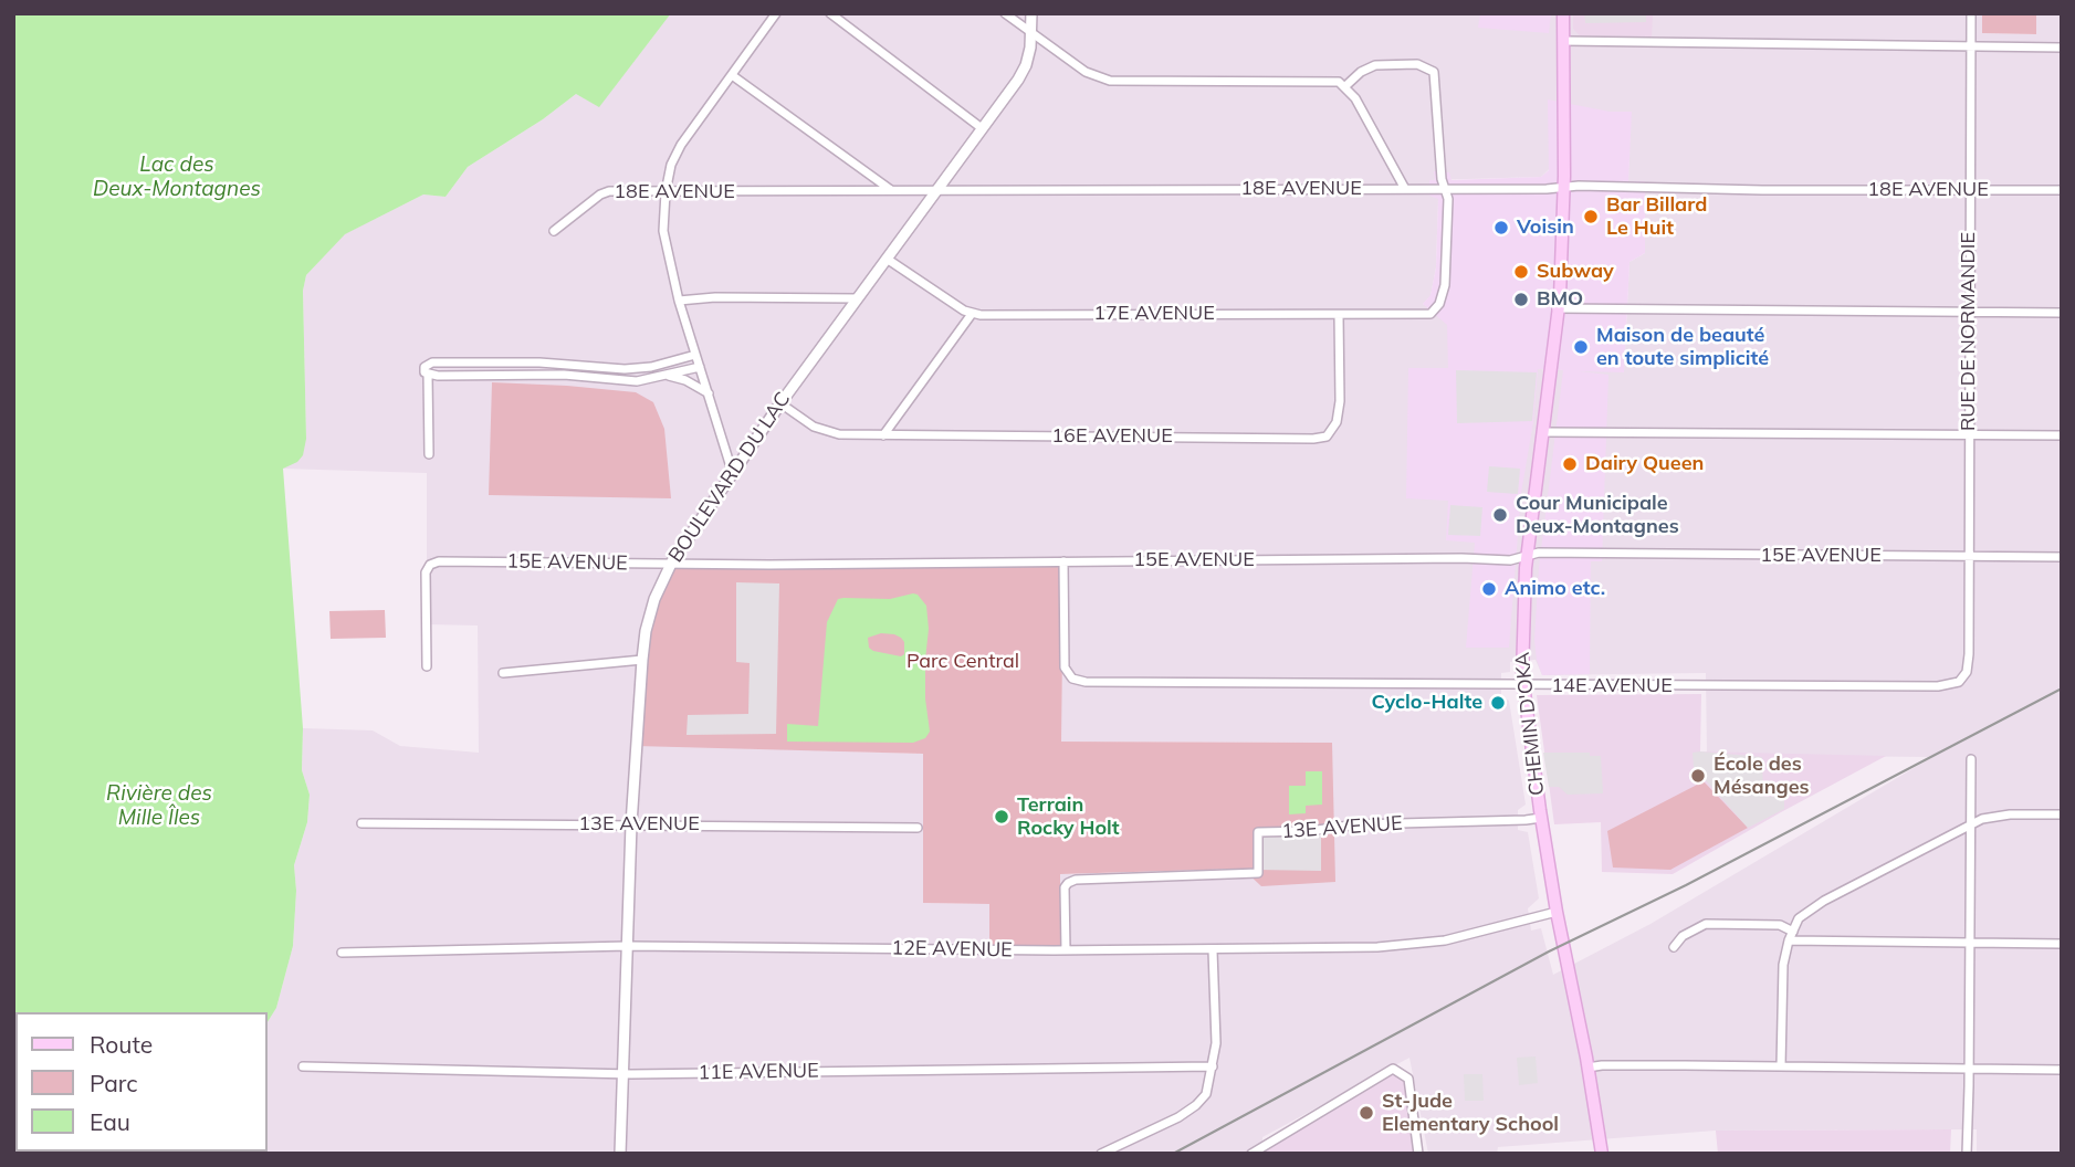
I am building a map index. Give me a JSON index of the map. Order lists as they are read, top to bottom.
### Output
{
  "streets": {
    "main road": ["CHEMIN D'OKA"],
    "street": [
      "18E AVENUE",
      "17E AVENUE",
      "RUE DE NORMANDIE",
      "16E AVENUE",
      "BOULEVARD DU LAC",
      "15E AVENUE",
      "14E AVENUE",
      "13E AVENUE",
      "12E AVENUE",
      "11E AVENUE"
    ]
  },
  "crossings": [
    ["18E AVENUE", "17E AVENUE"],
    ["18E AVENUE", "RUE DE NORMANDIE"],
    ["18E AVENUE", "BOULEVARD DU LAC"],
    ["18E AVENUE", "CHEMIN D'OKA"],
    ["17E AVENUE", "16E AVENUE"],
    ["RUE DE NORMANDIE", "15E AVENUE"],
    ["RUE DE NORMANDIE", "14E AVENUE"],
    ["16E AVENUE", "BOULEVARD DU LAC"],
    ["BOULEVARD DU LAC", "15E AVENUE"],
    ["BOULEVARD DU LAC", "13E AVENUE"],
    ["BOULEVARD DU LAC", "12E AVENUE"],
    ["BOULEVARD DU LAC", "11E AVENUE"],
    ["15E AVENUE", "14E AVENUE"],
    ["15E AVENUE", "CHEMIN D'OKA"],
    ["14E AVENUE", "CHEMIN D'OKA"],
    ["CHEMIN D'OKA", "13E AVENUE"],
    ["CHEMIN D'OKA", "12E AVENUE"],
    ["13E AVENUE", "12E AVENUE"]
  ],
  "water": ["Lac des Deux-Montagnes", "Rivière des Mille Îles"],
  "parks": ["Parc Central"],
  "places": [
    "Bar Billard Le Huit",
    "Voisin",
    "Subway",
    "BMO",
    "Maison de beauté en toute simplicité",
    "Dairy Queen",
    "Cour Municipale Deux-Montagnes",
    "Animo etc.",
    "Cyclo-Halte",
    "École des Mésanges",
    "Terrain Rocky Holt",
    "St-Jude Elementary School"
  ],
  "legend": ["Route", "Parc", "Eau"]
}
